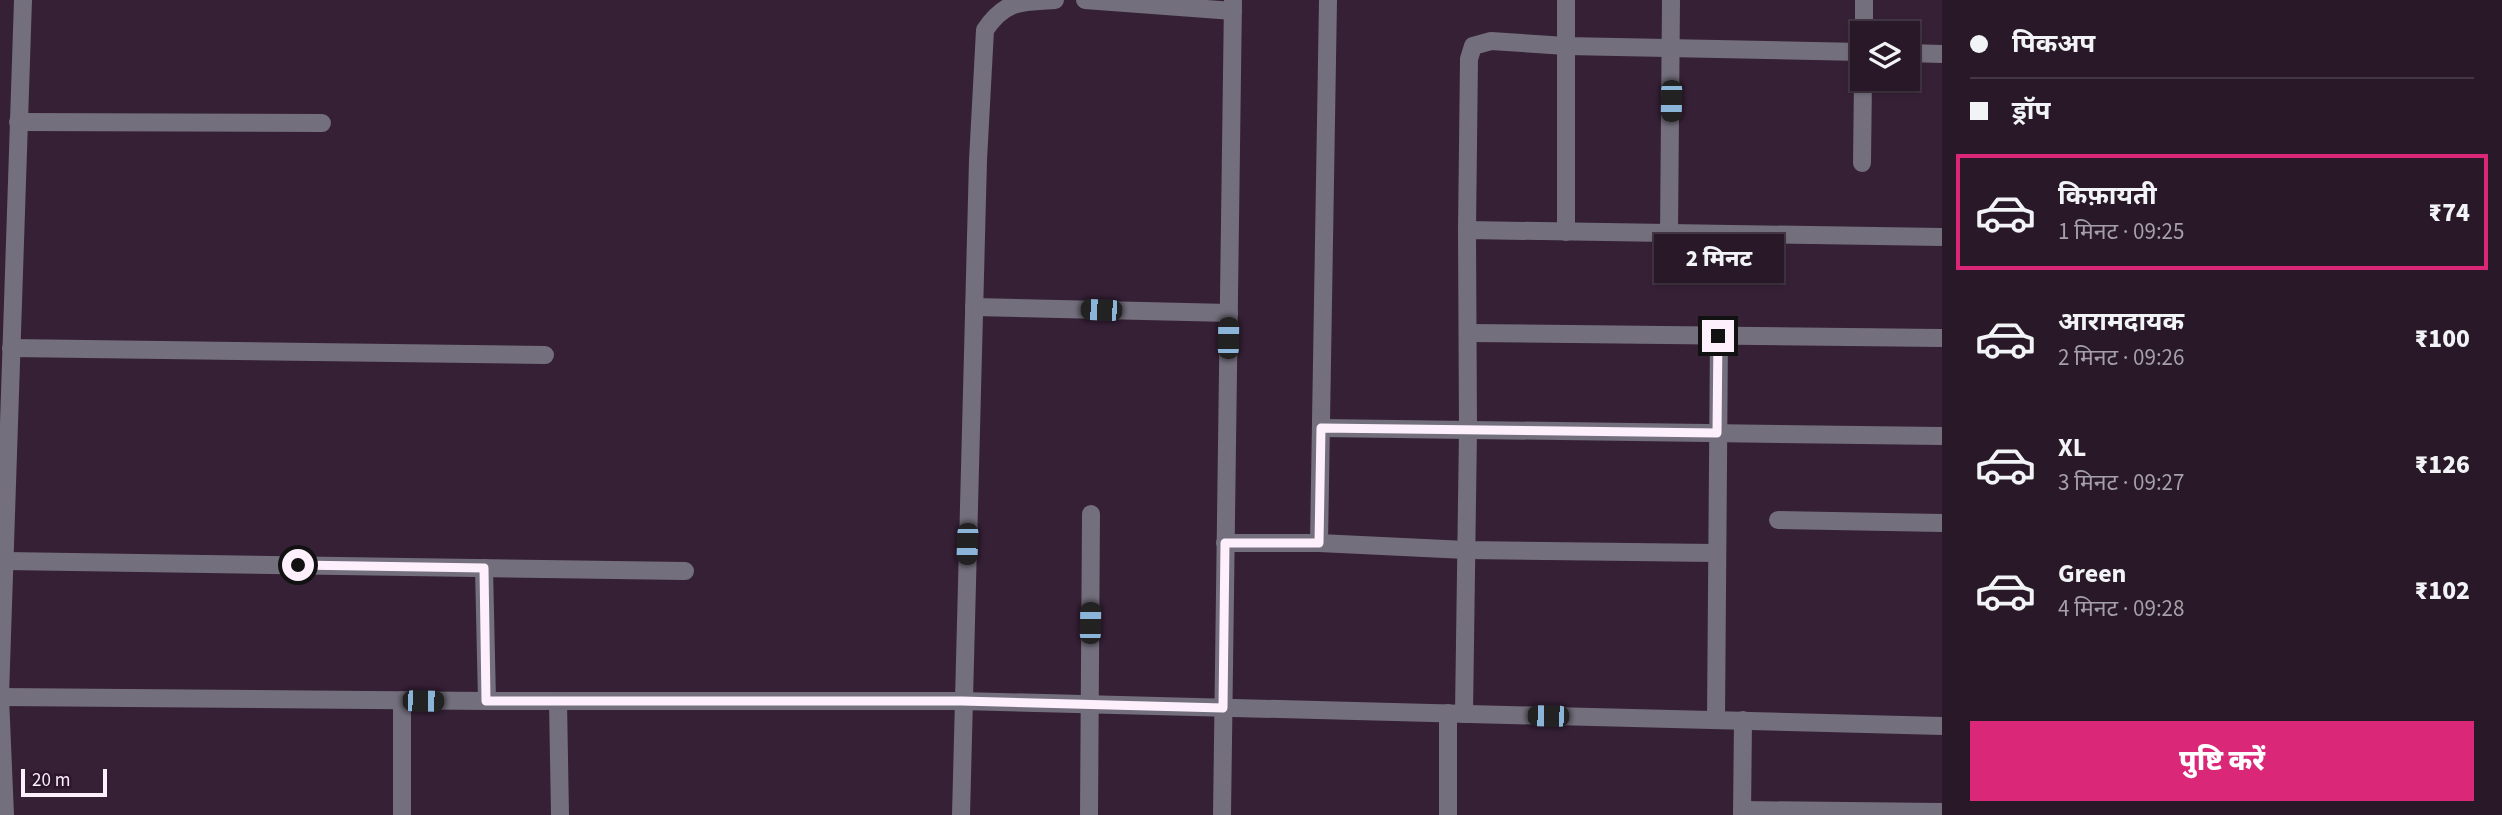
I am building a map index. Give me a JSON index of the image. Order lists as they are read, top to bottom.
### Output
{
  "scale_bar": "20 m",
  "page": {
    "banner": ["पिकअप", "ड्रॉप"],
    "list": [
      {
        "name": "किफ़ायती",
        "note": "1 मिनट · 09:25",
        "value": "₹74"
      },
      {
        "name": "आरामदायक",
        "note": "2 मिनट · 09:26",
        "value": "₹100"
      },
      {
        "name": "XL",
        "note": "3 मिनट · 09:27",
        "value": "₹126"
      },
      {
        "name": "Green",
        "note": "4 मिनट · 09:28",
        "value": "₹102"
      }
    ],
    "bubble": "2 मिनट",
    "buttons": "पुष्टि करें",
    "scale": "20 m"
  }
}
